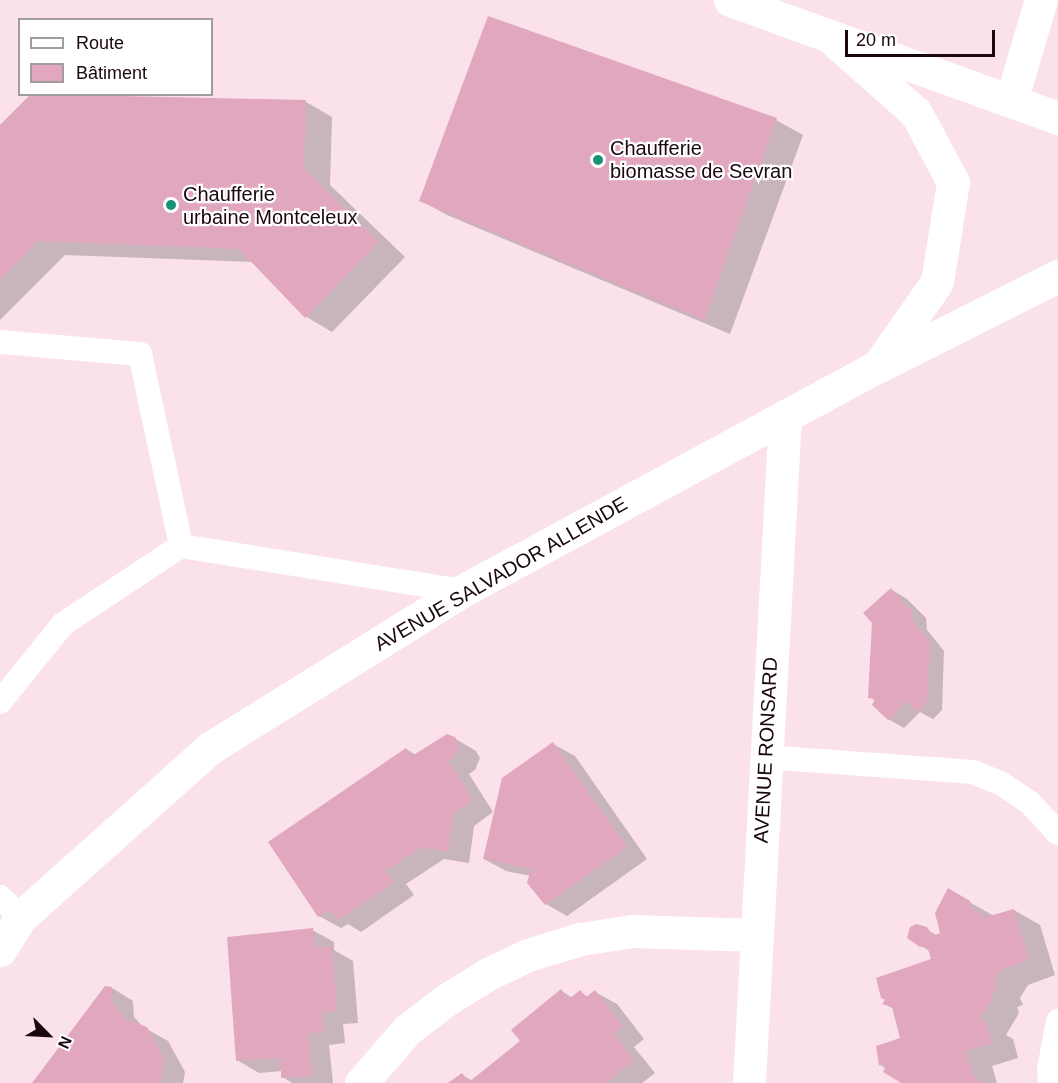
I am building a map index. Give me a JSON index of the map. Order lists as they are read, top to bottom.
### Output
{
  "streets": {
    "street": ["AVENUE SALVADOR ALLENDE", "AVENUE RONSARD"]
  },
  "crossings": [
    ["AVENUE SALVADOR ALLENDE", "AVENUE RONSARD"]
  ],
  "places": ["Chaufferie biomasse de Sevran", "Chaufferie urbaine Montceleux"],
  "legend": ["Route", "Bâtiment"],
  "scale_bar": "20 m",
  "north": "bottom right"
}
